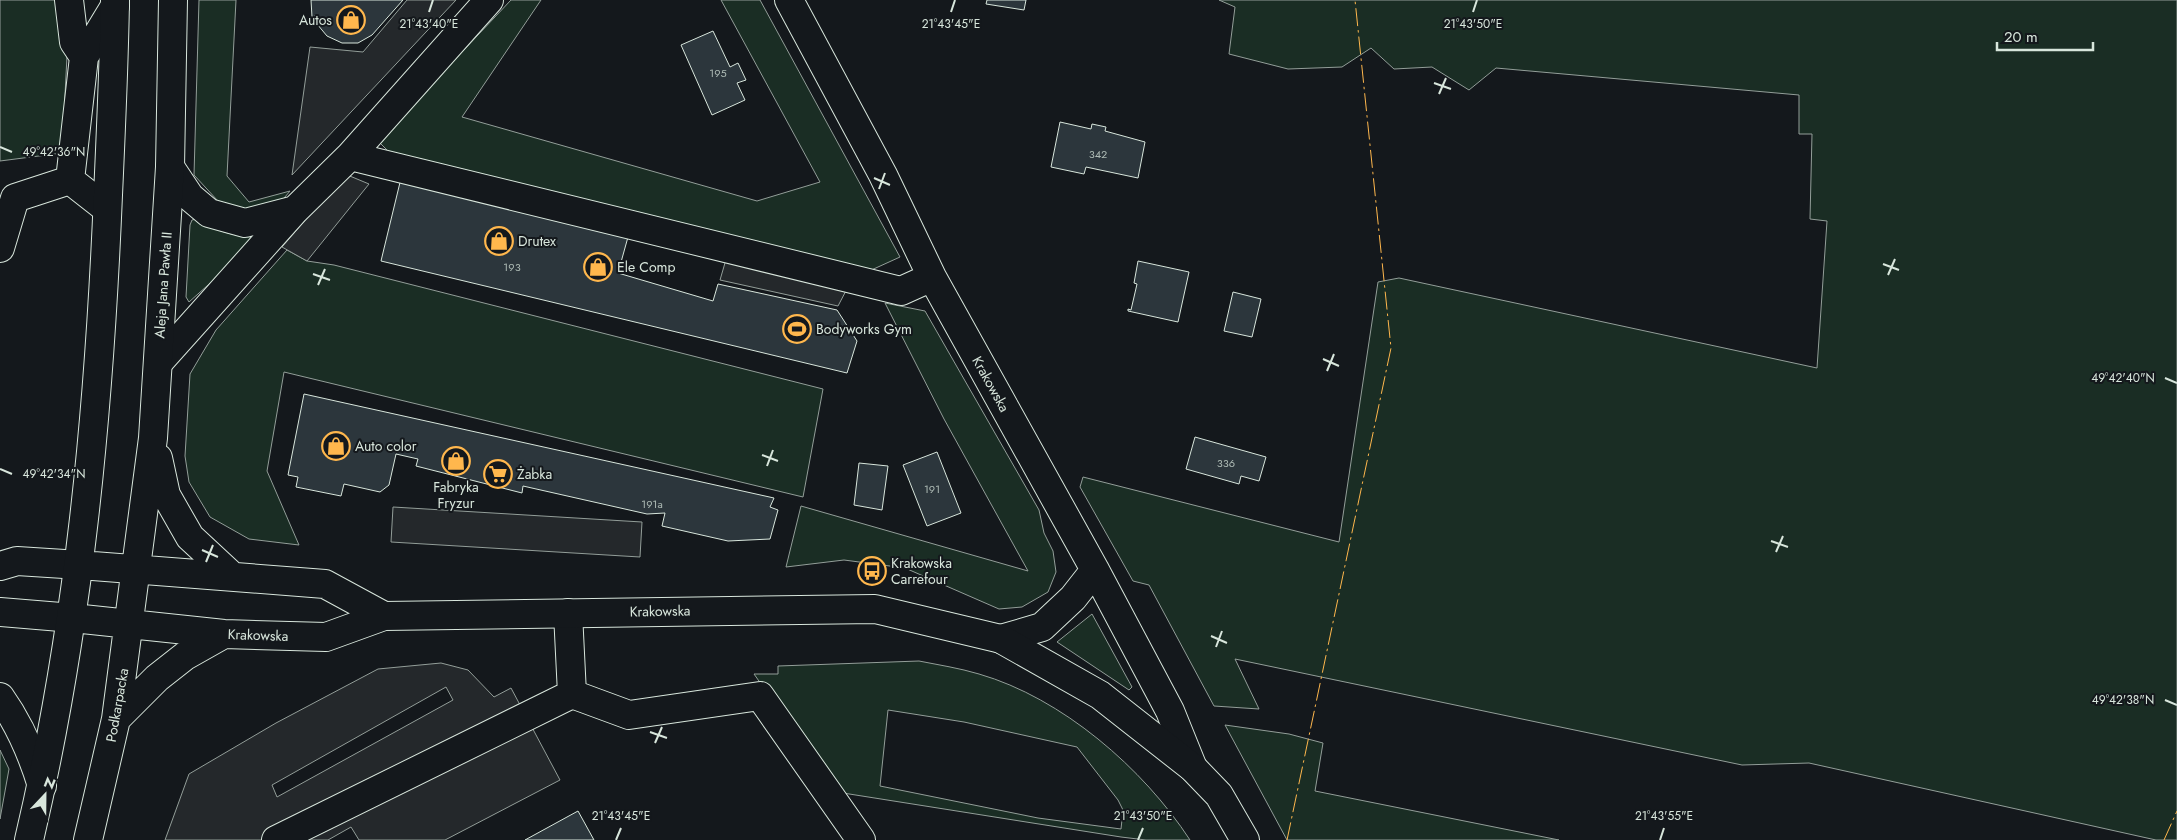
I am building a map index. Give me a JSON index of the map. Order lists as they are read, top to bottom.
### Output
{
  "streets": {
    "main road": ["Aleja Jana Pawła II", "Krakowska", "Podkarpacka"]
  },
  "crossings": [
    ["Aleja Jana Pawła II", "Krakowska"],
    ["Aleja Jana Pawła II", "Podkarpacka"],
    ["Krakowska", "Podkarpacka"]
  ],
  "places": {
    "shop": [
      "Autos",
      "Drutex",
      "Ele Comp",
      "Auto color",
      "Fabryka Fryzur"
    ],
    "sports": ["Bodyworks Gym"],
    "supermarket": ["Żabka"],
    "bus stop": ["Krakowska Carrefour"]
  },
  "house_numbers": [
    "195",
    "342",
    "193",
    "336",
    "191",
    "191a"
  ],
  "scale_bar": "20 m",
  "north": "top",
  "coordinates": [
    "21°43'45\"E",
    "21°43'40\"E",
    "21°43'50\"E",
    "49°42'36\"N",
    "49°42'40\"N",
    "49°42'34\"N",
    "49°42'38\"N",
    "21°43'55\"E"
  ]
}
